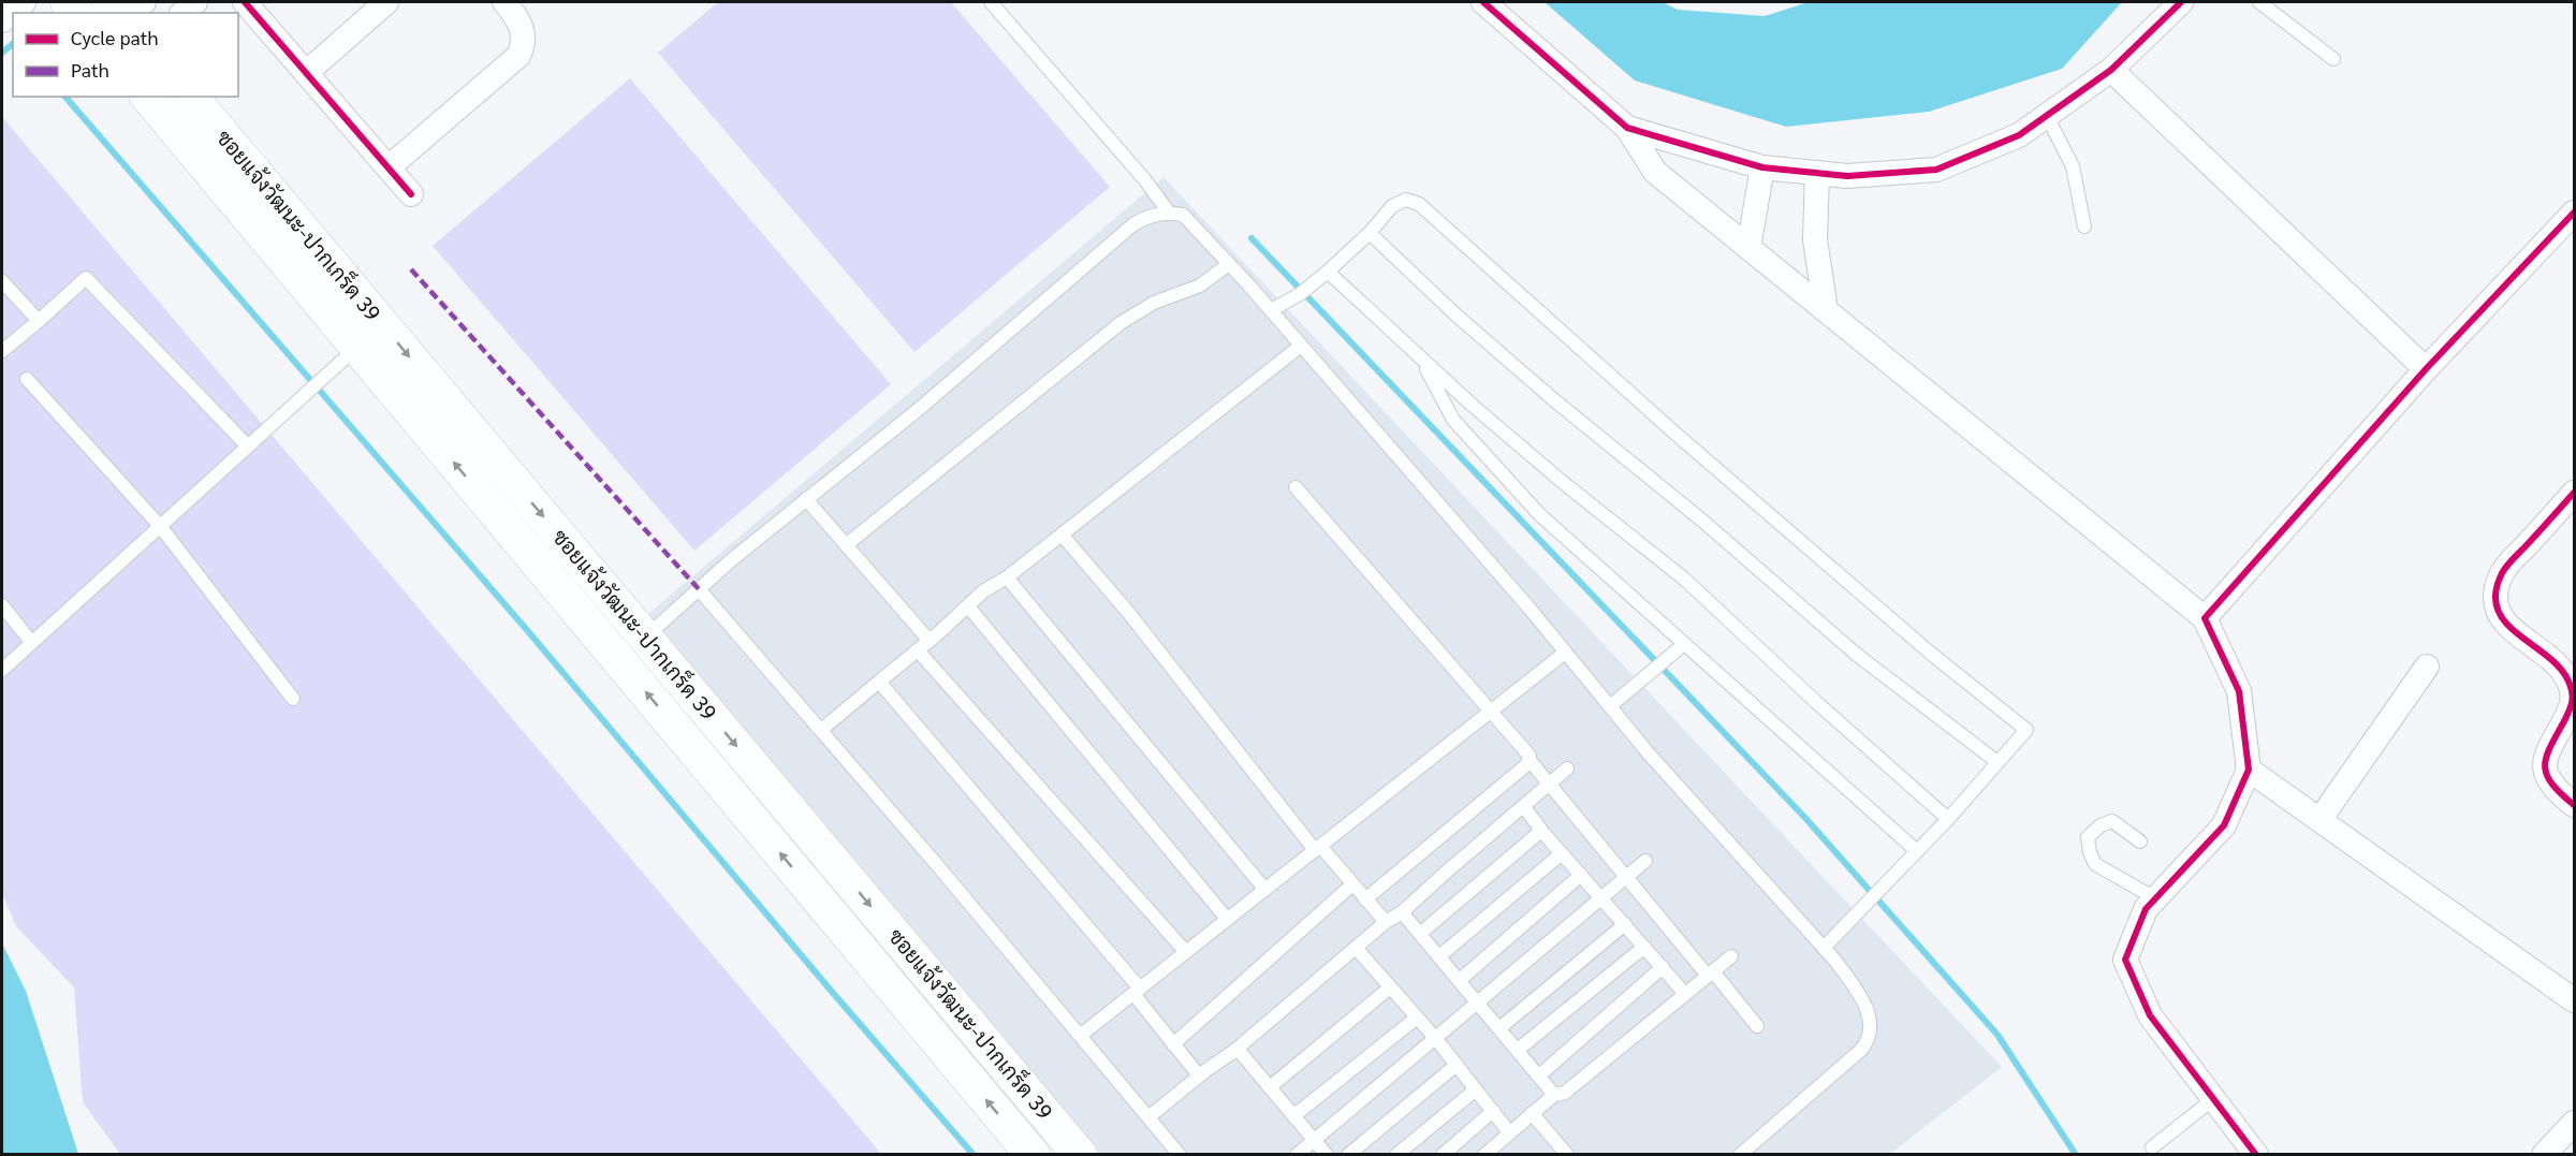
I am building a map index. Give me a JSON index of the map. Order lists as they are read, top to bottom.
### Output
{
  "streets": {
    "main road": ["ซอยแจ้งวัฒนะ-ปากเกร็ด 39"]
  },
  "legend": ["Cycle path", "Path"]
}
